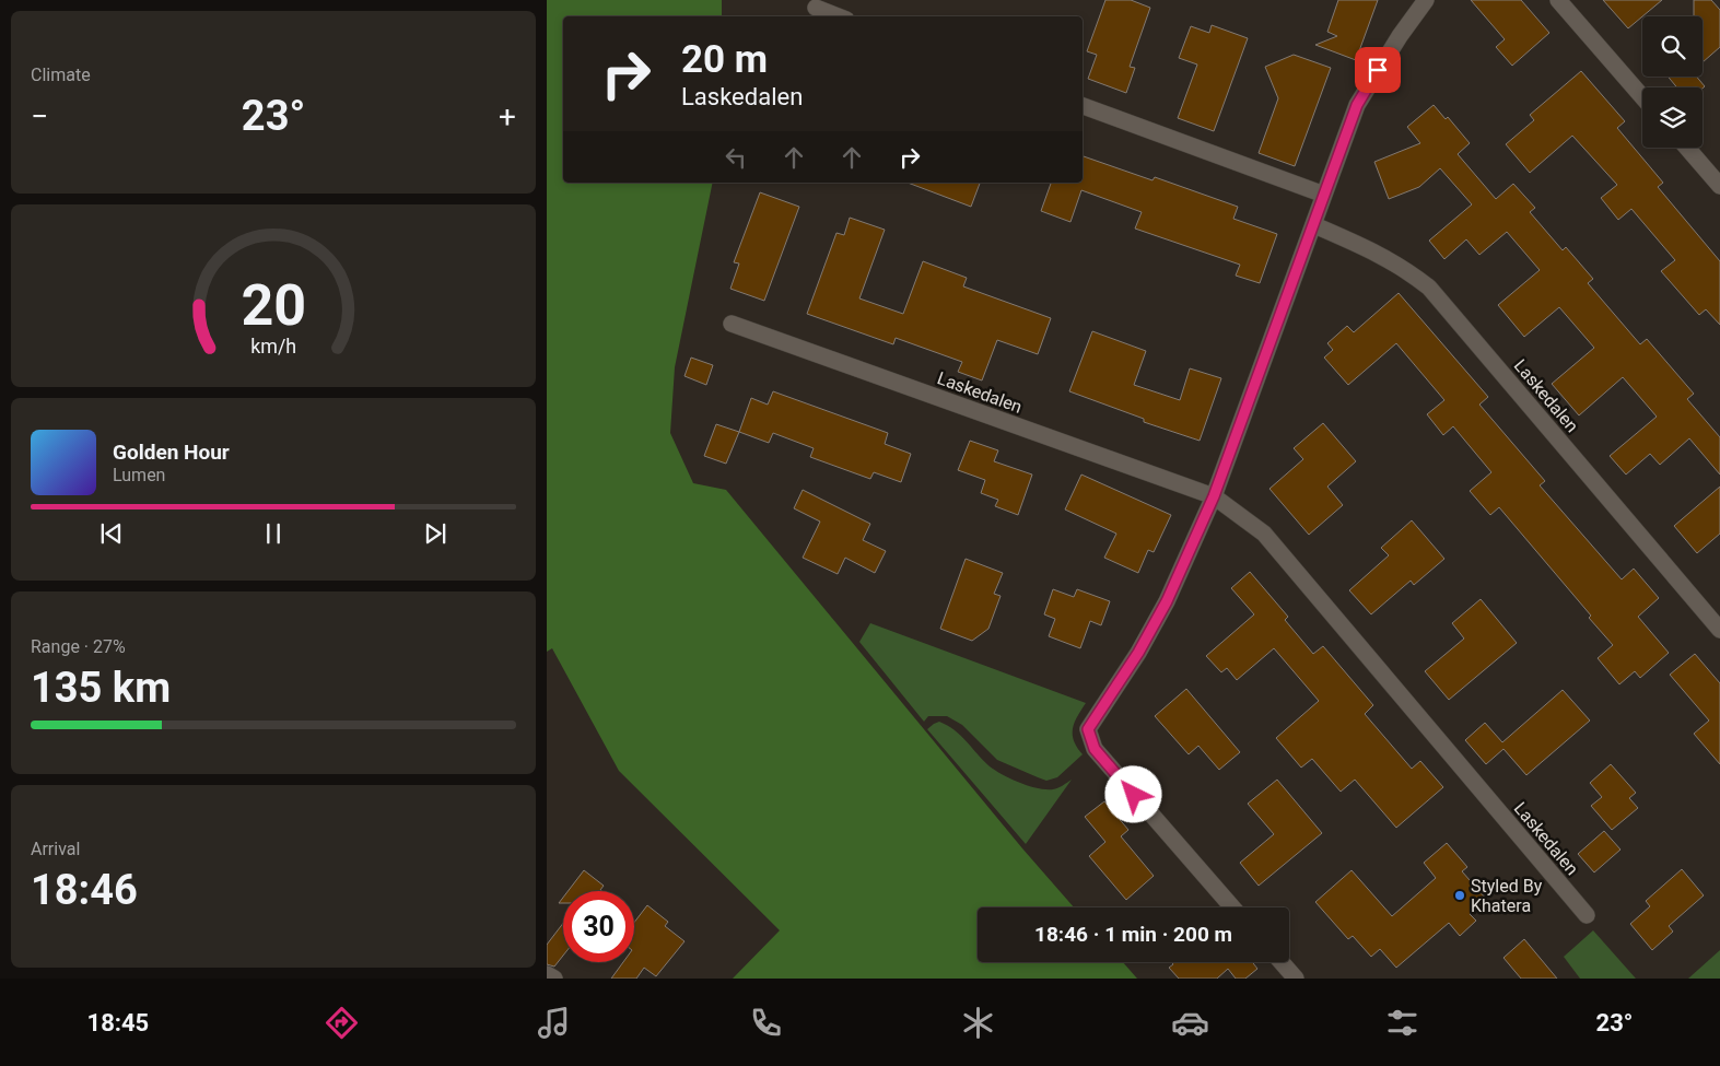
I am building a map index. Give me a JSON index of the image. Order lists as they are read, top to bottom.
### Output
{
  "streets": {
    "street": ["Laskedalen"]
  },
  "places": ["Styled By Khatera"],
  "page": {
    "tile": [
      "Climate",
      ["Range · 27%", "135 km"],
      ["Arrival", "18:46"]
    ],
    "turn": ["20 m", "Laskedalen"],
    "heat": ["−", "23°", "+"],
    "song": ["Golden Hour", "Lumen"],
    "limit": "30",
    "trip": "18:46 · 1 min · 200 m",
    "tabs": ["18:45", "23°"],
    "gauge": ["20", "km/h"]
  }
}
